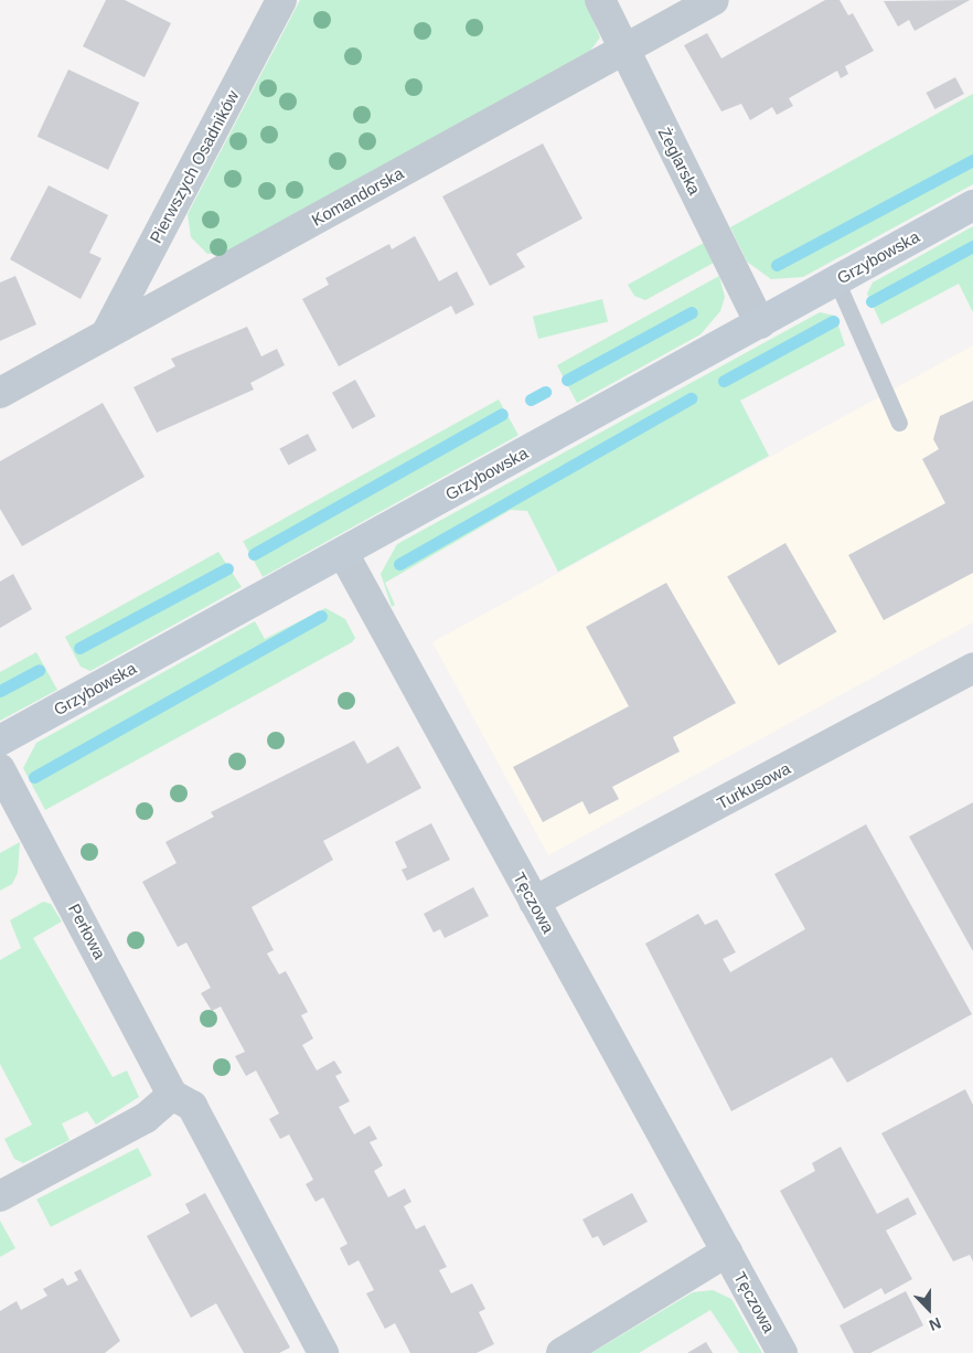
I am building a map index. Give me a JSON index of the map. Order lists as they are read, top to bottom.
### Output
{
  "streets": {
    "street": [
      "Żeglarska",
      "Pierwszych Osadników",
      "Komandorska",
      "Grzybowska",
      "Turkusowa",
      "Tęczowa",
      "Perłowa"
    ]
  },
  "crossings": [
    ["Żeglarska", "Komandorska"],
    ["Żeglarska", "Grzybowska"],
    ["Pierwszych Osadników", "Komandorska"],
    ["Grzybowska", "Tęczowa"],
    ["Turkusowa", "Tęczowa"]
  ],
  "north": "bottom"
}
